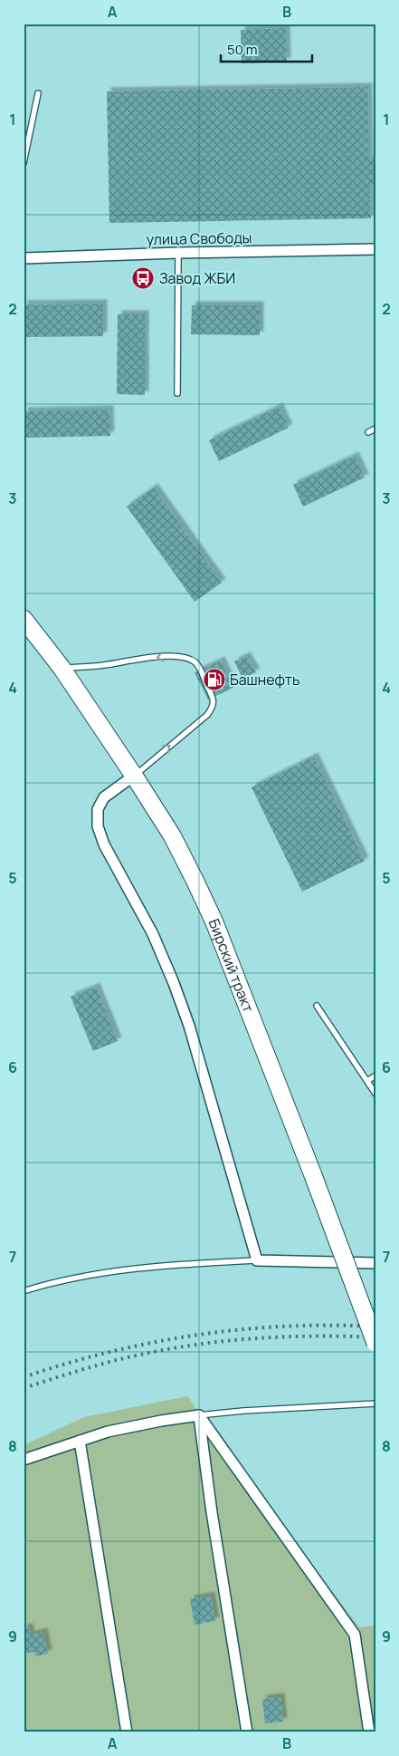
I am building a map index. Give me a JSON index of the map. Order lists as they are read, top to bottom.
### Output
{
  "streets": {
    "main road": ["Бирский тракт"],
    "street": ["улица Свободы"]
  },
  "places": {
    "bus stop": ["Завод ЖБИ"],
    "fuel station": ["Башнефть"]
  },
  "scale_bar": "50 m",
  "grid": {
    "columns": ["A", "B"],
    "rows": [
      "1",
      "2",
      "3",
      "4",
      "5",
      "6",
      "7",
      "8",
      "9"
    ]
  }
}
